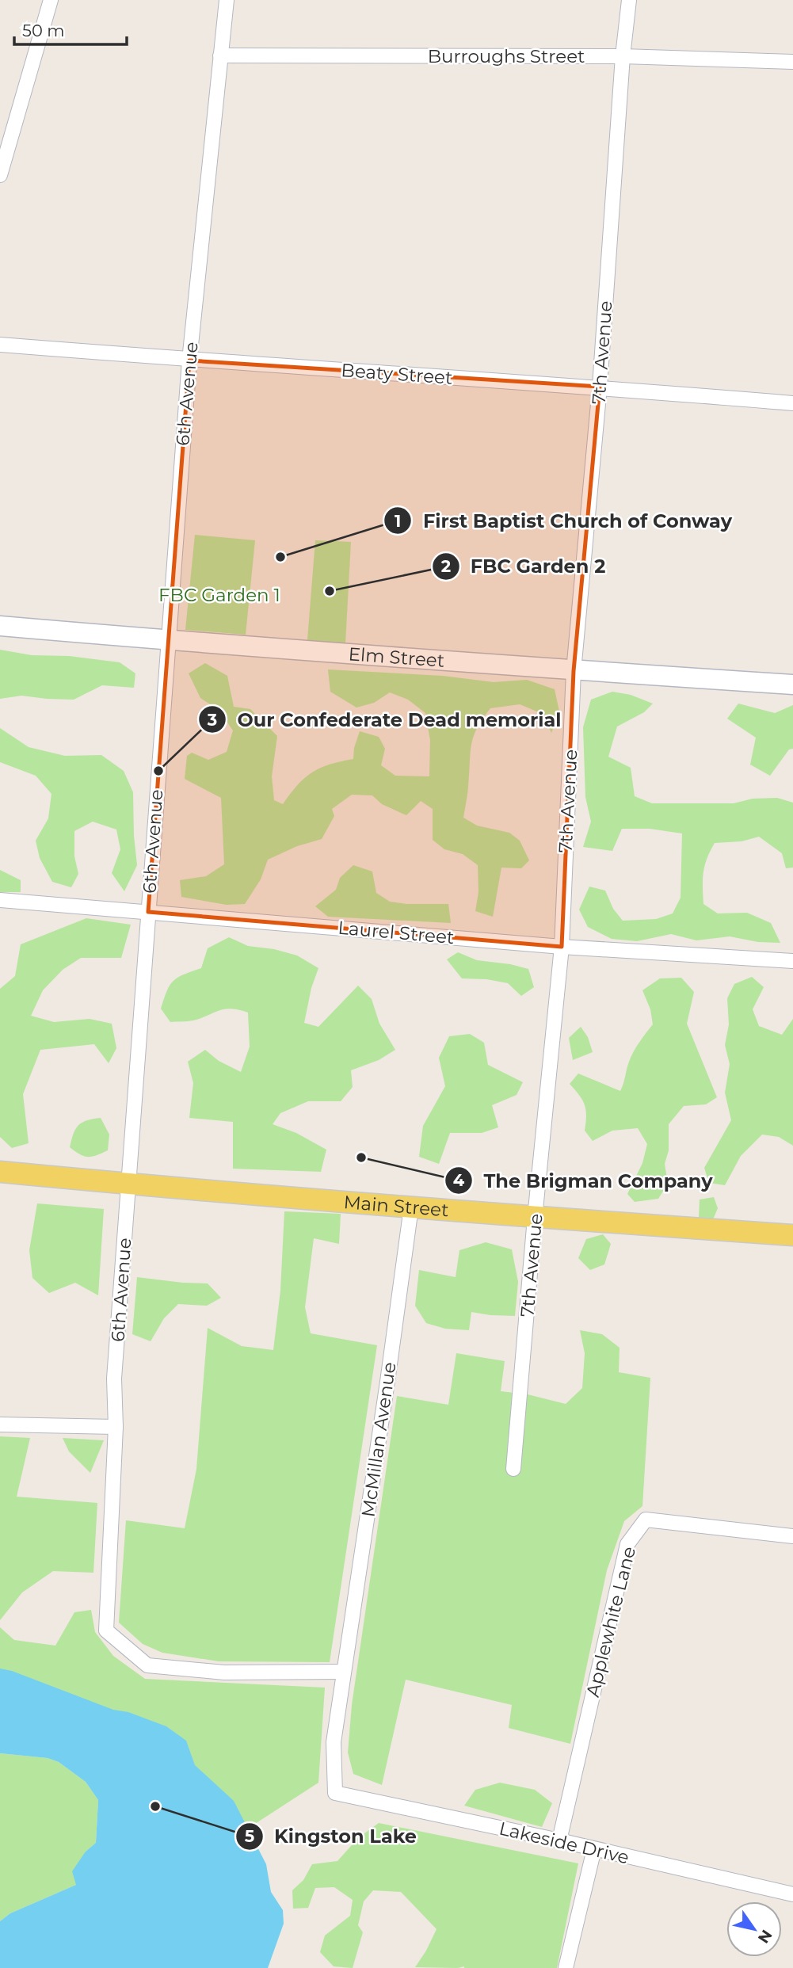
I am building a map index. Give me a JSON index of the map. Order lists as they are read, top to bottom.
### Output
{
  "streets": {
    "main road": ["Main Street"],
    "street": [
      "Burroughs Street",
      "7th Avenue",
      "Beaty Street",
      "6th Avenue",
      "Elm Street",
      "Laurel Street",
      "McMillan Avenue",
      "Applewhite Lane",
      "Lakeside Drive"
    ]
  },
  "crossings": [
    ["Burroughs Street", "7th Avenue"],
    ["Burroughs Street", "6th Avenue"],
    ["7th Avenue", "Beaty Street"],
    ["7th Avenue", "Elm Street"],
    ["7th Avenue", "Laurel Street"],
    ["7th Avenue", "Main Street"],
    ["Beaty Street", "6th Avenue"],
    ["6th Avenue", "Elm Street"],
    ["6th Avenue", "Laurel Street"],
    ["6th Avenue", "Main Street"],
    ["6th Avenue", "McMillan Avenue"],
    ["Main Street", "McMillan Avenue"],
    ["McMillan Avenue", "Lakeside Drive"],
    ["Applewhite Lane", "Lakeside Drive"]
  ],
  "parks": ["FBC Garden 1"],
  "places": [
    "First Baptist Church of Conway",
    "FBC Garden 2",
    "Our Confederate Dead memorial",
    "The Brigman Company",
    "Kingston Lake"
  ],
  "scale_bar": "50 m",
  "north": "bottom right"
}
